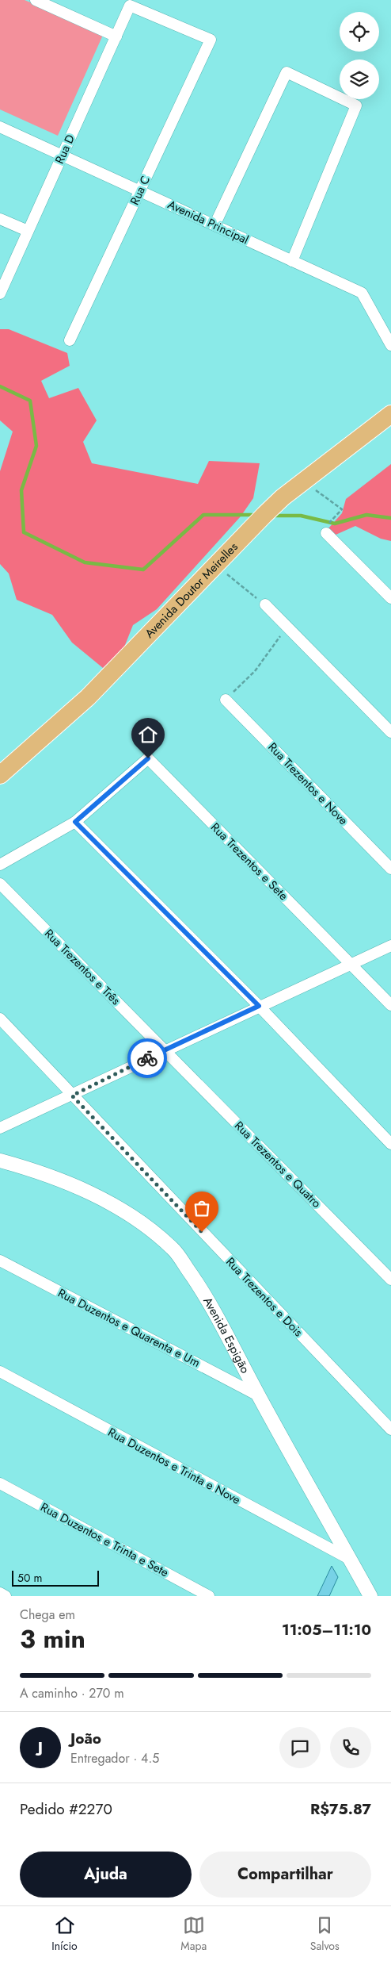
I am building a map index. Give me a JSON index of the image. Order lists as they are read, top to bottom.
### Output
{
  "streets": {
    "main road": ["Avenida Doutor Meirelles"],
    "street": [
      "Rua D",
      "Rua C",
      "Avenida Principal",
      "Rua Trezentos e Nove",
      "Rua Trezentos e Sete",
      "Rua Trezentos e Três",
      "Rua Trezentos e Quatro",
      "Rua Trezentos e Dois",
      "Rua Duzentos e Quarenta e Um",
      "Avenida Espigão",
      "Rua Duzentos e Trinta e Nove",
      "Rua Duzentos e Trinta e Sete"
    ]
  },
  "crossings": [
    ["Rua D", "Rua C"],
    ["Rua D", "Avenida Principal"],
    ["Rua C", "Avenida Principal"],
    ["Rua Trezentos e Três", "Rua Trezentos e Quatro"],
    ["Rua Duzentos e Quarenta e Um", "Avenida Espigão"],
    ["Avenida Espigão", "Rua Duzentos e Trinta e Nove"]
  ],
  "scale_bar": "50 m",
  "page": {
    "scale": "50 m",
    "heading": ["3 min", "Chega em", "11:05–11:10"],
    "panel": [
      "João",
      "Entregador · 4.5",
      "Pedido #2270",
      "R$75.87"
    ],
    "bar": "A caminho · 270 m",
    "round": "J",
    "buttons": ["Ajuda", "Compartilhar"],
    "tabs": ["Início", "Mapa", "Salvos"]
  }
}
